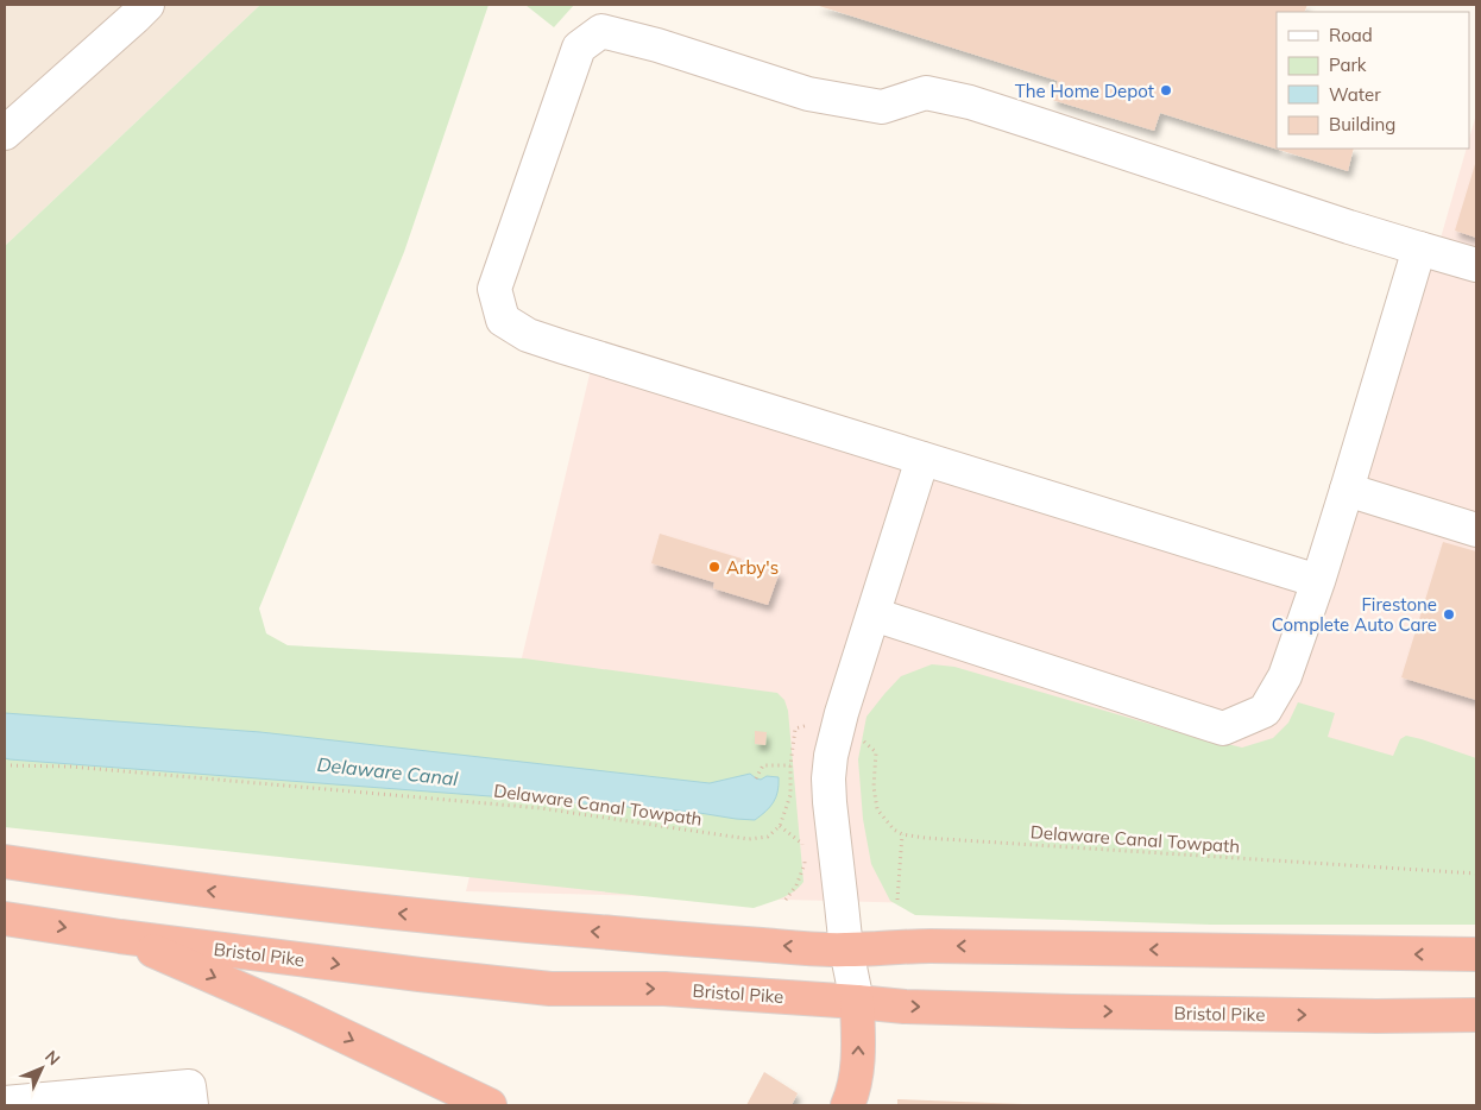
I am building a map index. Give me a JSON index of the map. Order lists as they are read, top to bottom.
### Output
{
  "streets": {
    "highway": ["Bristol Pike"],
    "path": ["Delaware Canal Towpath"]
  },
  "water": ["Delaware Canal"],
  "places": ["The Home Depot", "Arby's", "Firestone Complete Auto Care"],
  "legend": [
    "Road",
    "Park",
    "Water",
    "Building"
  ],
  "north": "top right"
}
